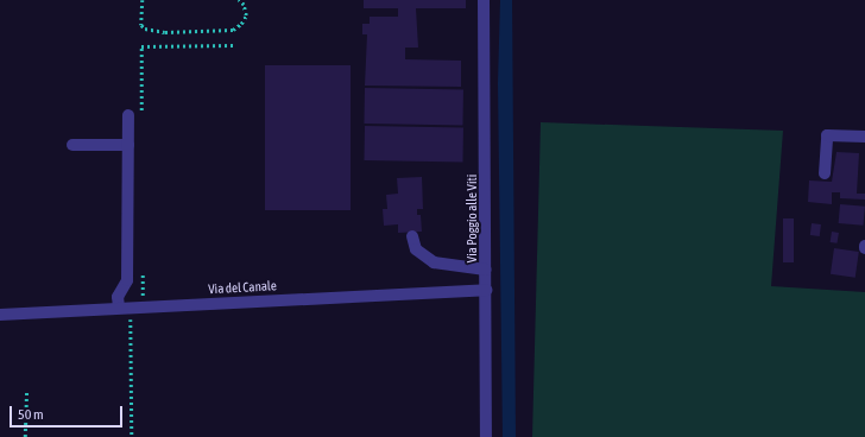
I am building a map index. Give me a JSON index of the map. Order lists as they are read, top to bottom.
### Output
{
  "streets": {
    "street": ["Via Poggio alle Viti", "Via del Canale"]
  },
  "crossings": [
    ["Via Poggio alle Viti", "Via del Canale"]
  ],
  "scale_bar": "50 m"
}
